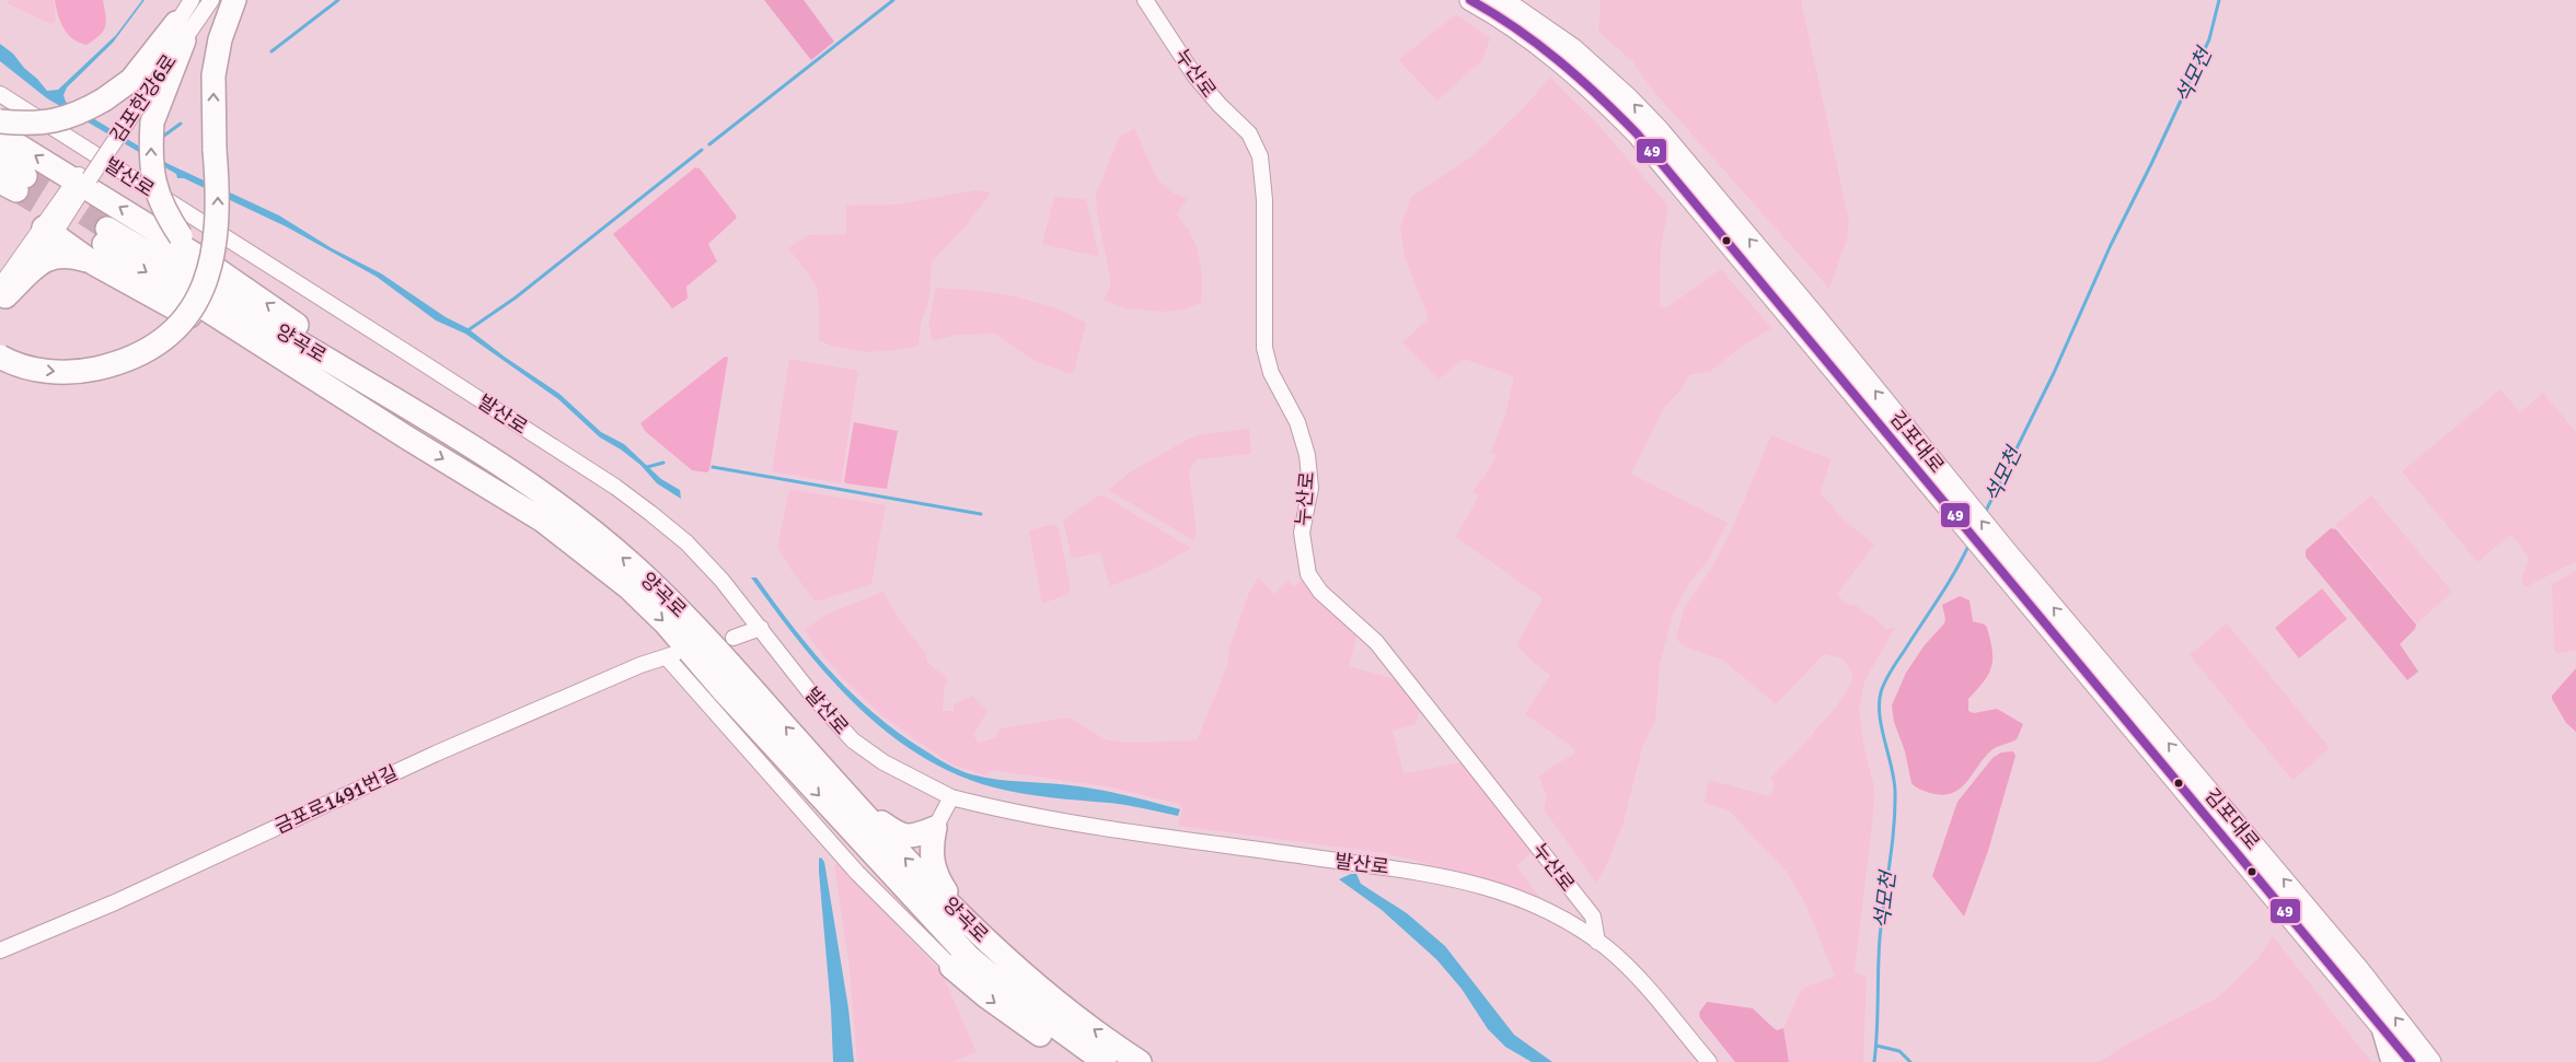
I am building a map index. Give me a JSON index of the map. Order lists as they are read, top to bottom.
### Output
{
  "streets": {
    "highway": ["양곡로"],
    "main road": ["김포대로"],
    "street": [
      "누산로",
      "김포한강6로",
      "발산로",
      "금포로1491번길"
    ]
  },
  "crossings": [
    ["누산로", "발산로"]
  ],
  "water": ["석모천"],
  "lines": ["transit line 49"]
}
